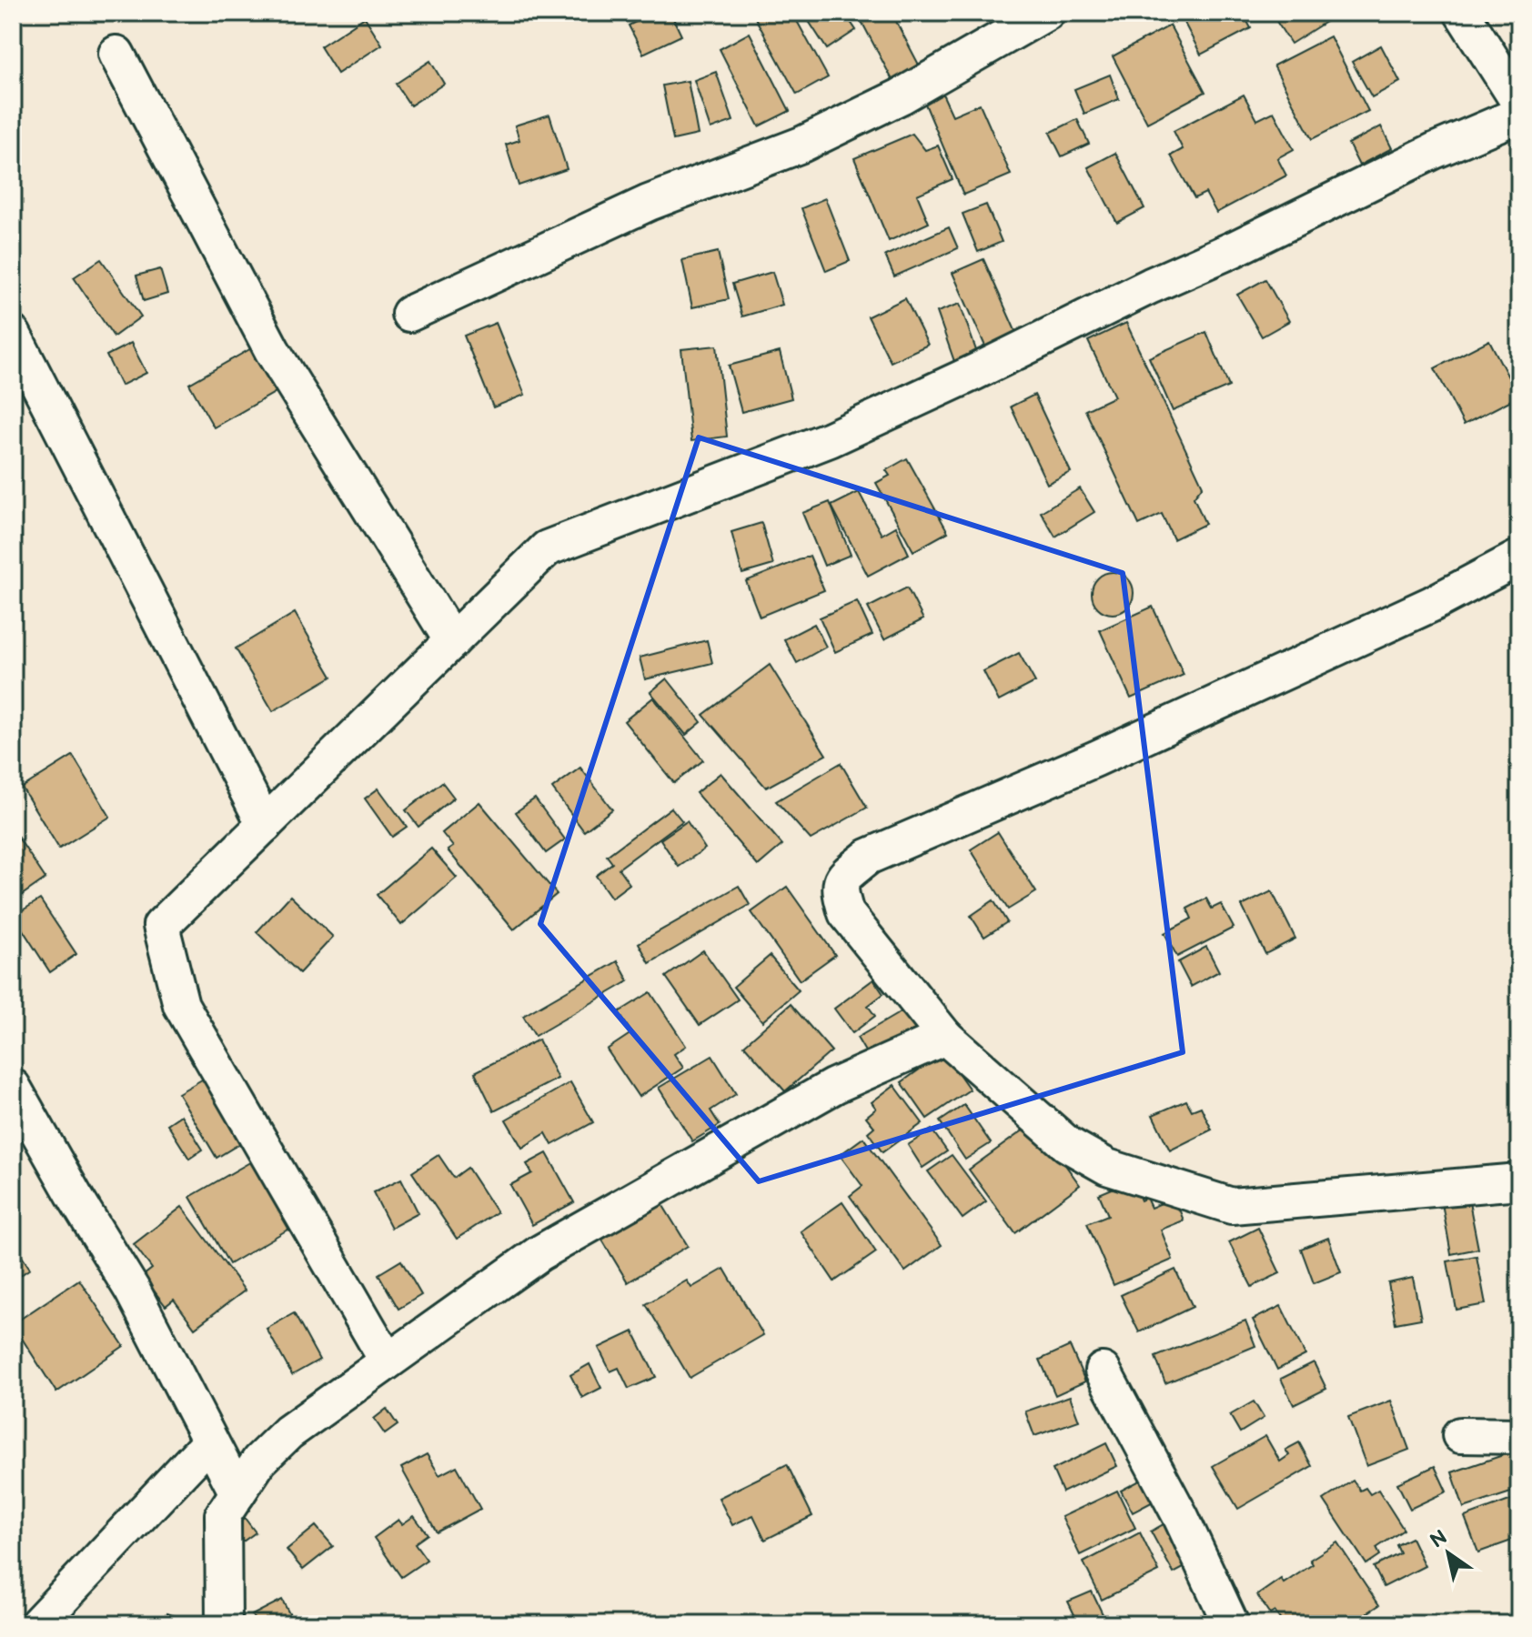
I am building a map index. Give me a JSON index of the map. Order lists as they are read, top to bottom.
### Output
{
  "north": "top left"
}
